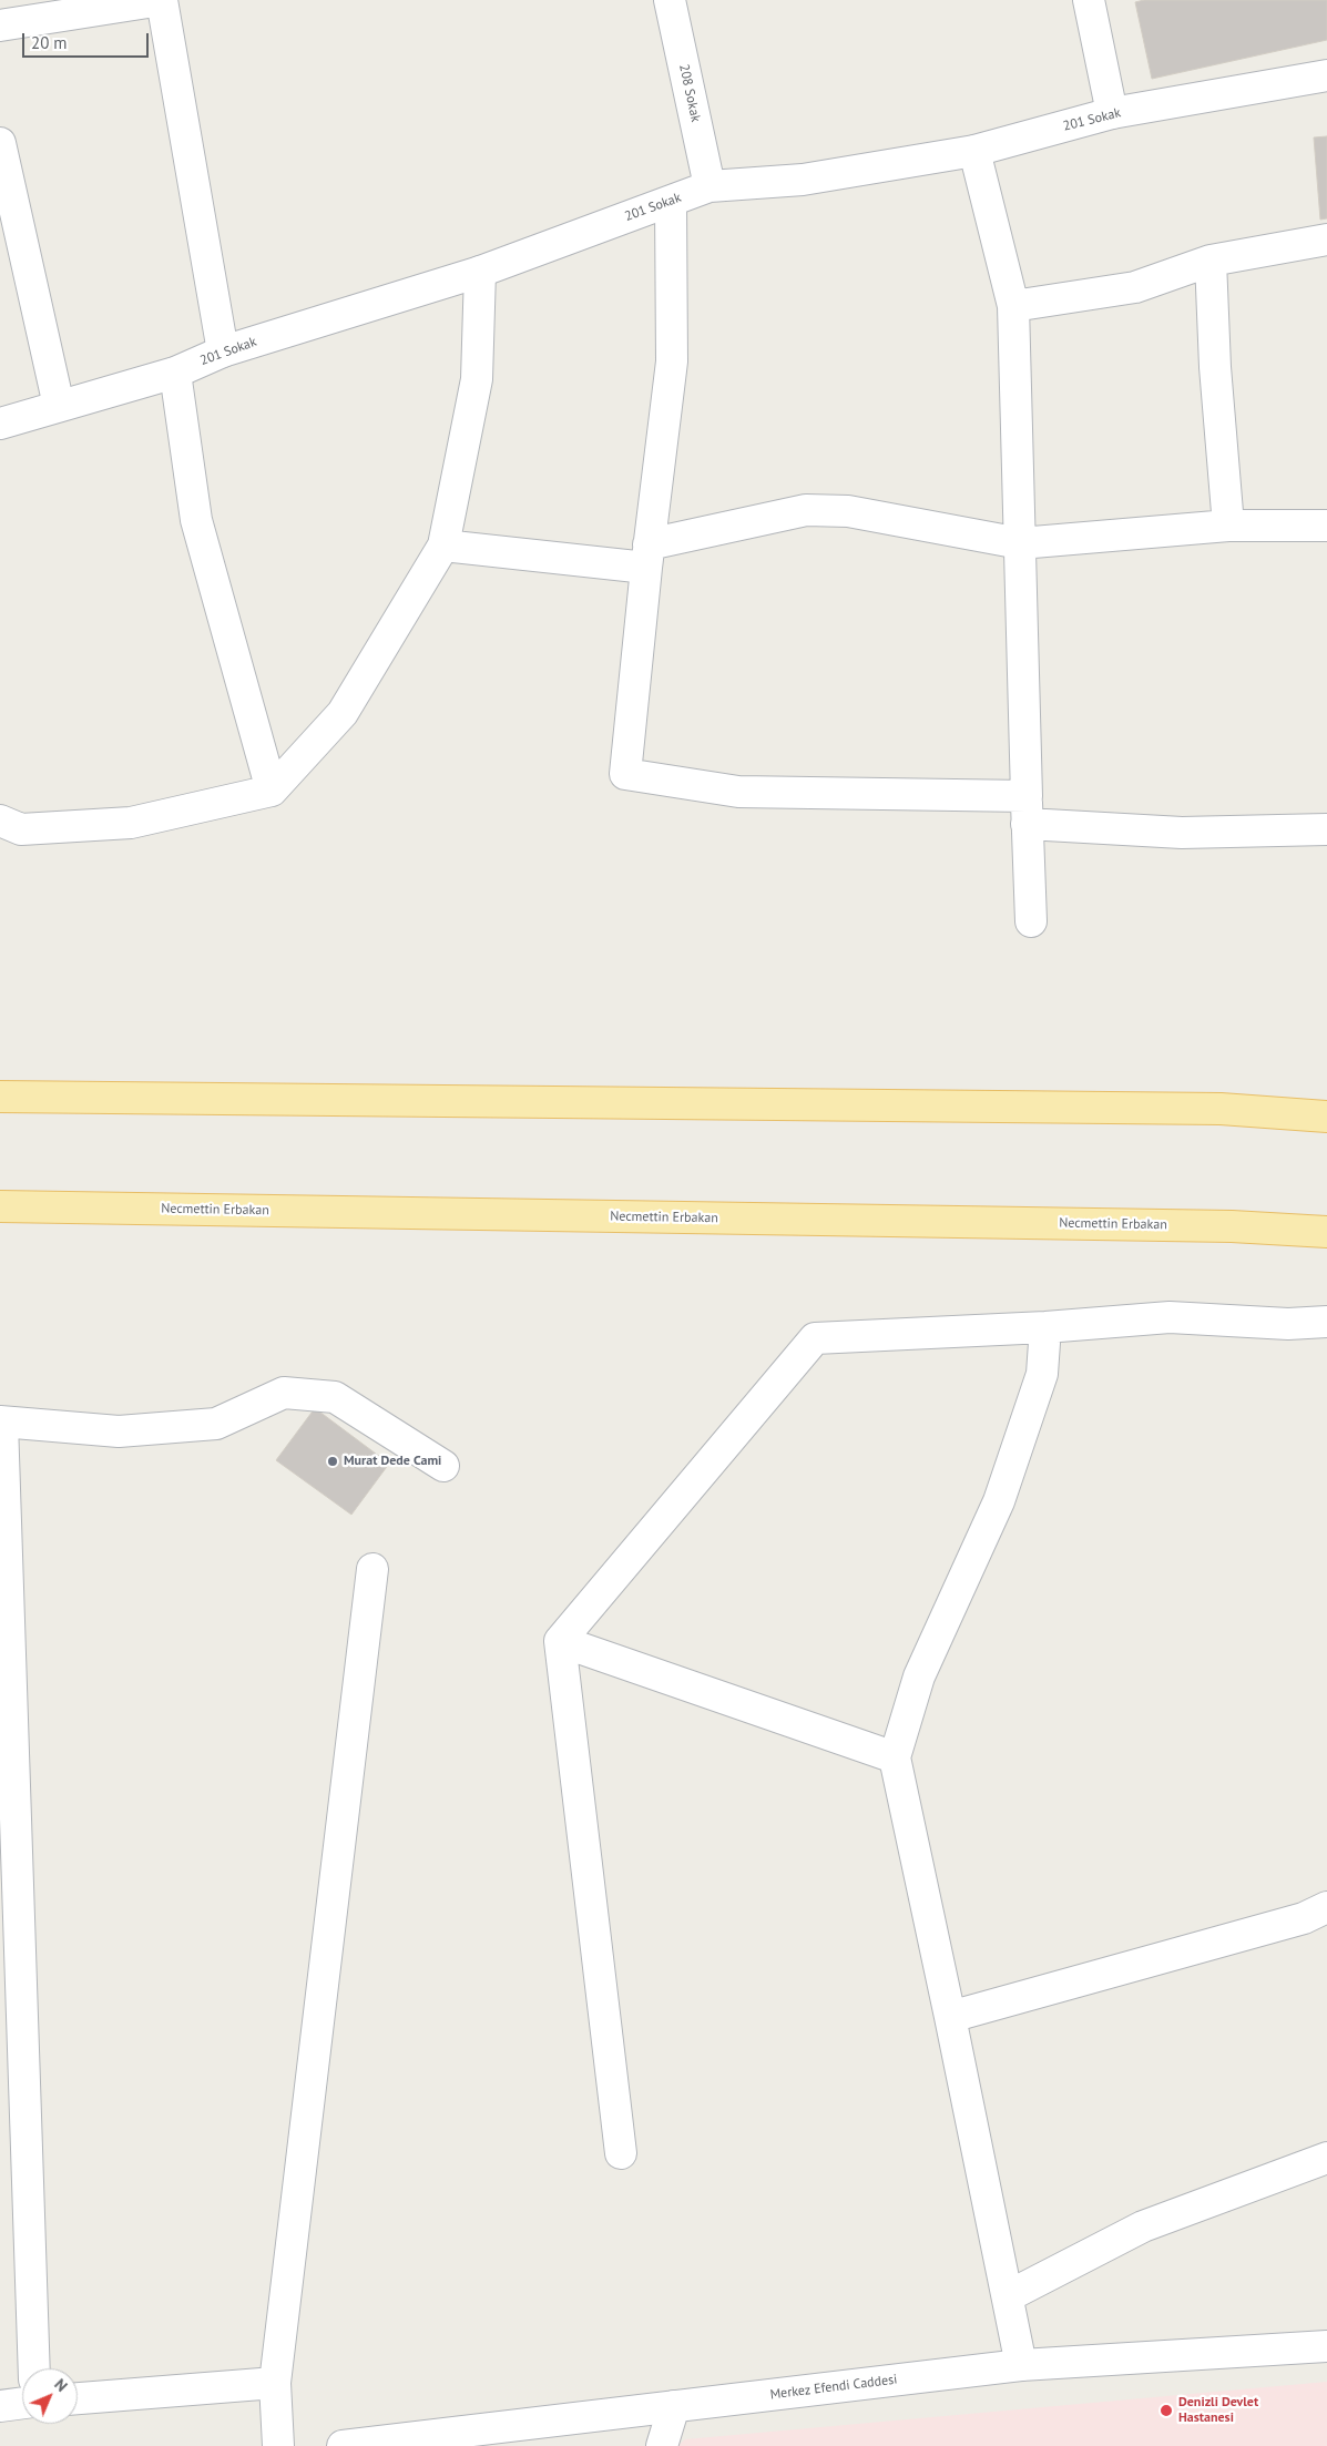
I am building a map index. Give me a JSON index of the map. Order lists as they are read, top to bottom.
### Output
{
  "streets": {
    "main road": ["Necmettin Erbakan"],
    "street": ["208 Sokak", "201 Sokak", "Merkez Efendi Caddesi"]
  },
  "crossings": [
    ["208 Sokak", "201 Sokak"]
  ],
  "places": ["Murat Dede Cami", "Denizli Devlet Hastanesi"],
  "scale_bar": "20 m",
  "north": "top right"
}
